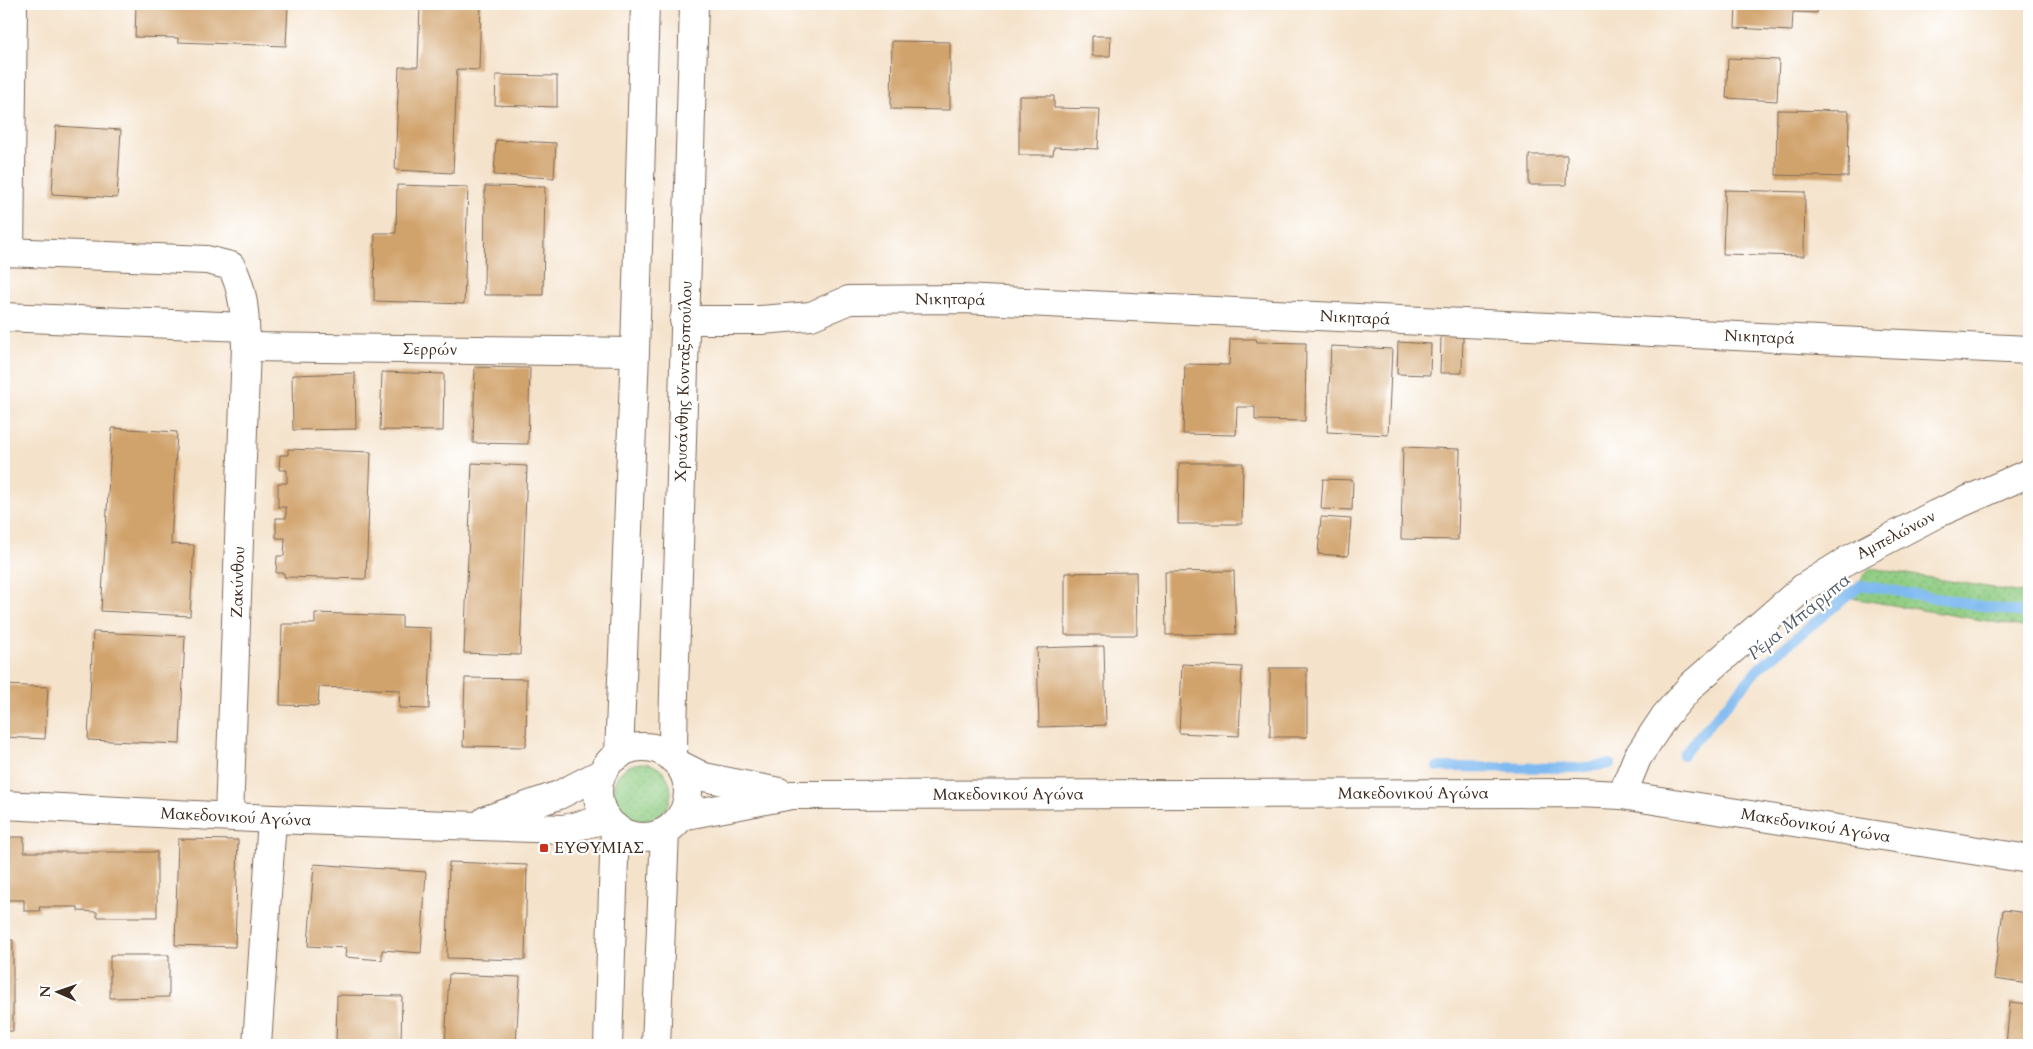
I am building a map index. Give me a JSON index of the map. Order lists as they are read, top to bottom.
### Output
{
  "streets": {
    "street": [
      "Νικηταρά",
      "Σερρών",
      "Χρυσάνθης Κονταξοπούλου",
      "Αμπελώνων",
      "Ζακύνθου",
      "Μακεδονικού Αγώνα"
    ]
  },
  "crossings": [
    ["Νικηταρά", "Χρυσάνθης Κονταξοπούλου"],
    ["Σερρών", "Ζακύνθου"],
    ["Χρυσάνθης Κονταξοπούλου", "Μακεδονικού Αγώνα"],
    ["Αμπελώνων", "Μακεδονικού Αγώνα"],
    ["Ζακύνθου", "Μακεδονικού Αγώνα"]
  ],
  "water": ["Ρέμα Μπάρμπα"],
  "places": {
    "transit": ["ΕΥΘΥΜΙΑΣ"]
  },
  "north": "left"
}
